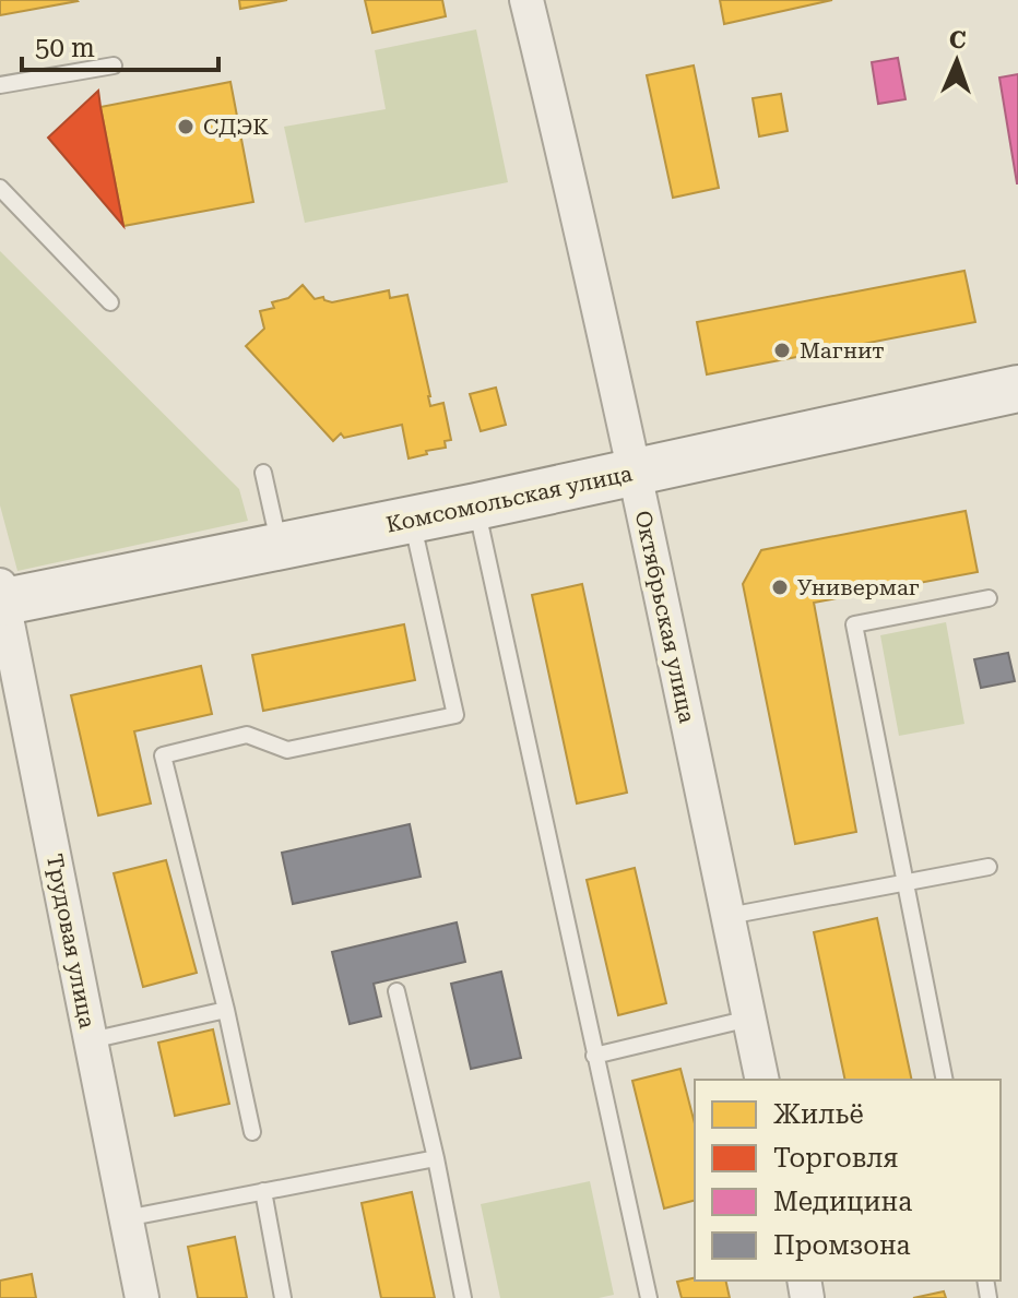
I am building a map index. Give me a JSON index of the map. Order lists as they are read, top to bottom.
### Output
{
  "streets": {
    "street": ["Комсомольская улица", "Октябрьская улица", "Трудовая улица"]
  },
  "crossings": [
    ["Комсомольская улица", "Октябрьская улица"],
    ["Комсомольская улица", "Трудовая улица"]
  ],
  "places": ["СДЭК", "Магнит", "Универмаг"],
  "legend": [
    "Жильё",
    "Торговля",
    "Медицина",
    "Промзона"
  ],
  "scale_bar": "50 m",
  "north": "top"
}
